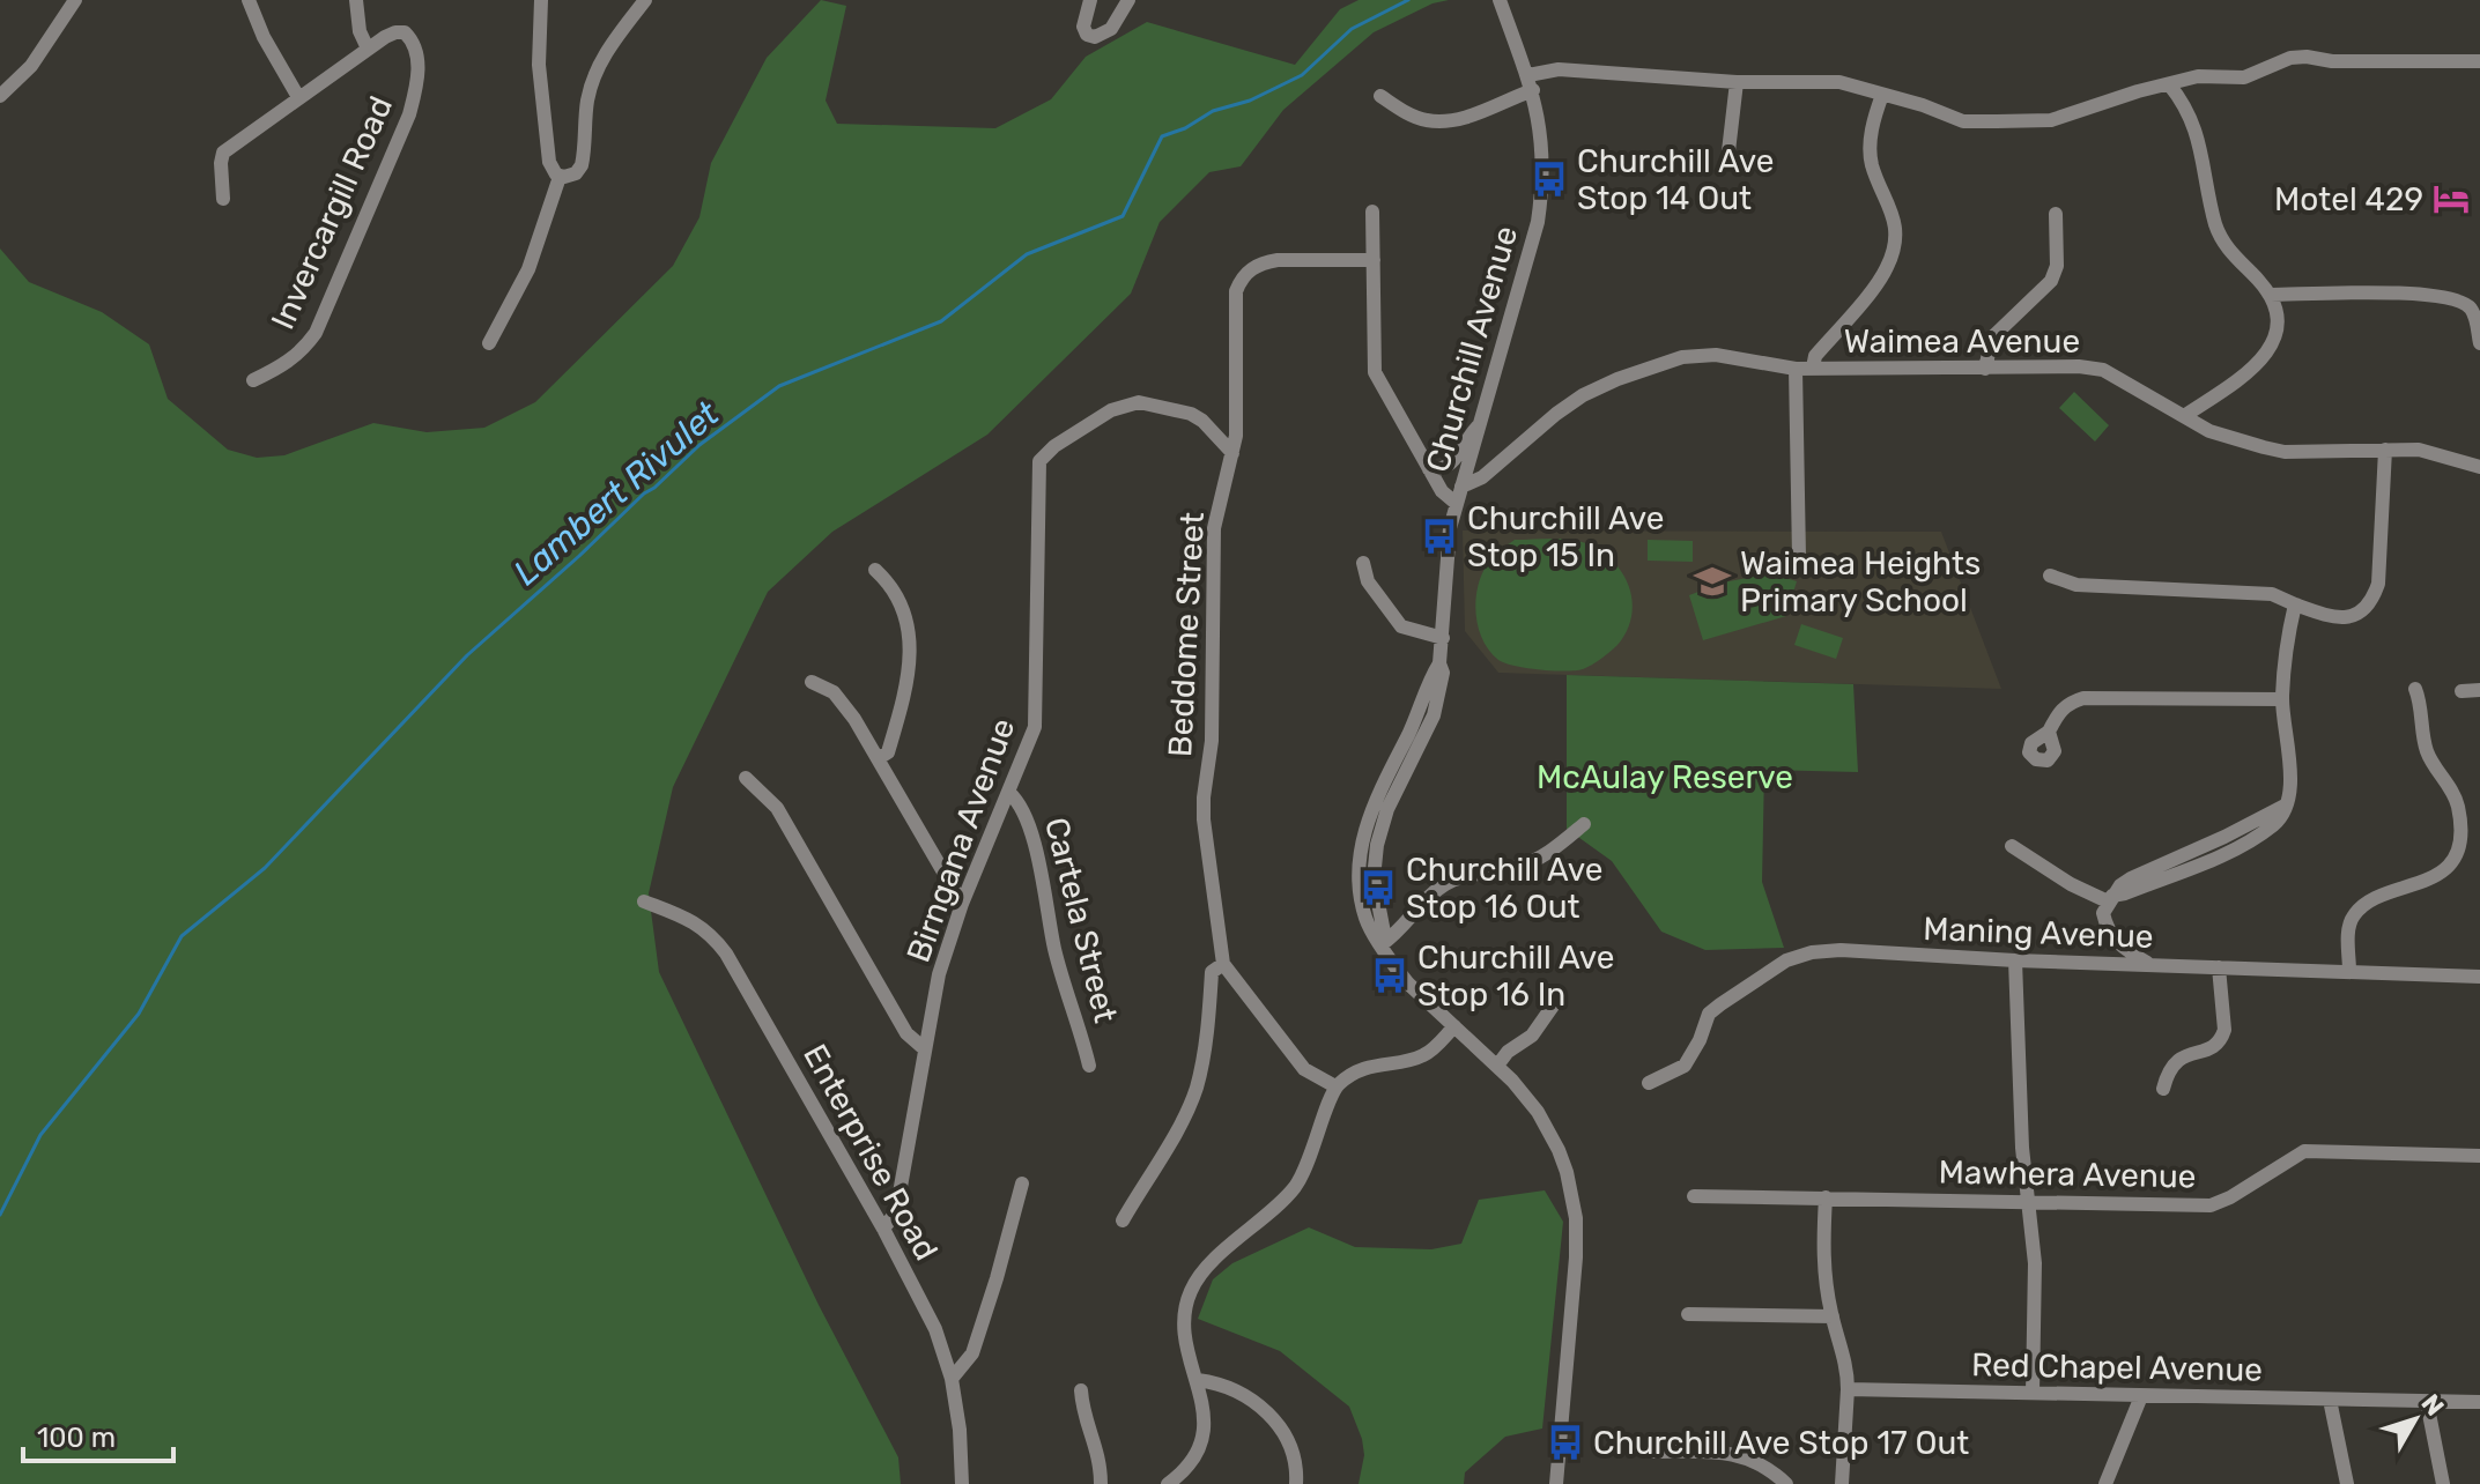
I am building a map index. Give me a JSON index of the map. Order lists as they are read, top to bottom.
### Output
{
  "streets": {
    "street": [
      "Invercargill Road",
      "Waimea Avenue",
      "Churchill Avenue",
      "Beddome Street",
      "Birngana Avenue",
      "Cartela Street",
      "Maning Avenue",
      "Enterprise Road",
      "Mawhera Avenue",
      "Red Chapel Avenue"
    ]
  },
  "crossings": [
    ["Waimea Avenue", "Churchill Avenue"],
    ["Beddome Street", "Birngana Avenue"],
    ["Birngana Avenue", "Cartela Street"],
    ["Birngana Avenue", "Enterprise Road"]
  ],
  "water": ["Lambert Rivulet"],
  "parks": ["McAulay Reserve"],
  "places": {
    "bus stop": [
      "Churchill Ave Stop 14 Out",
      "Churchill Ave Stop 15 In",
      "Churchill Ave Stop 16 Out",
      "Churchill Ave Stop 16 In",
      "Churchill Ave Stop 17 Out"
    ],
    "hotel": ["Motel 429"],
    "school or university": ["Waimea Heights Primary School"]
  },
  "scale_bar": "100 m",
  "north": "top right"
}
